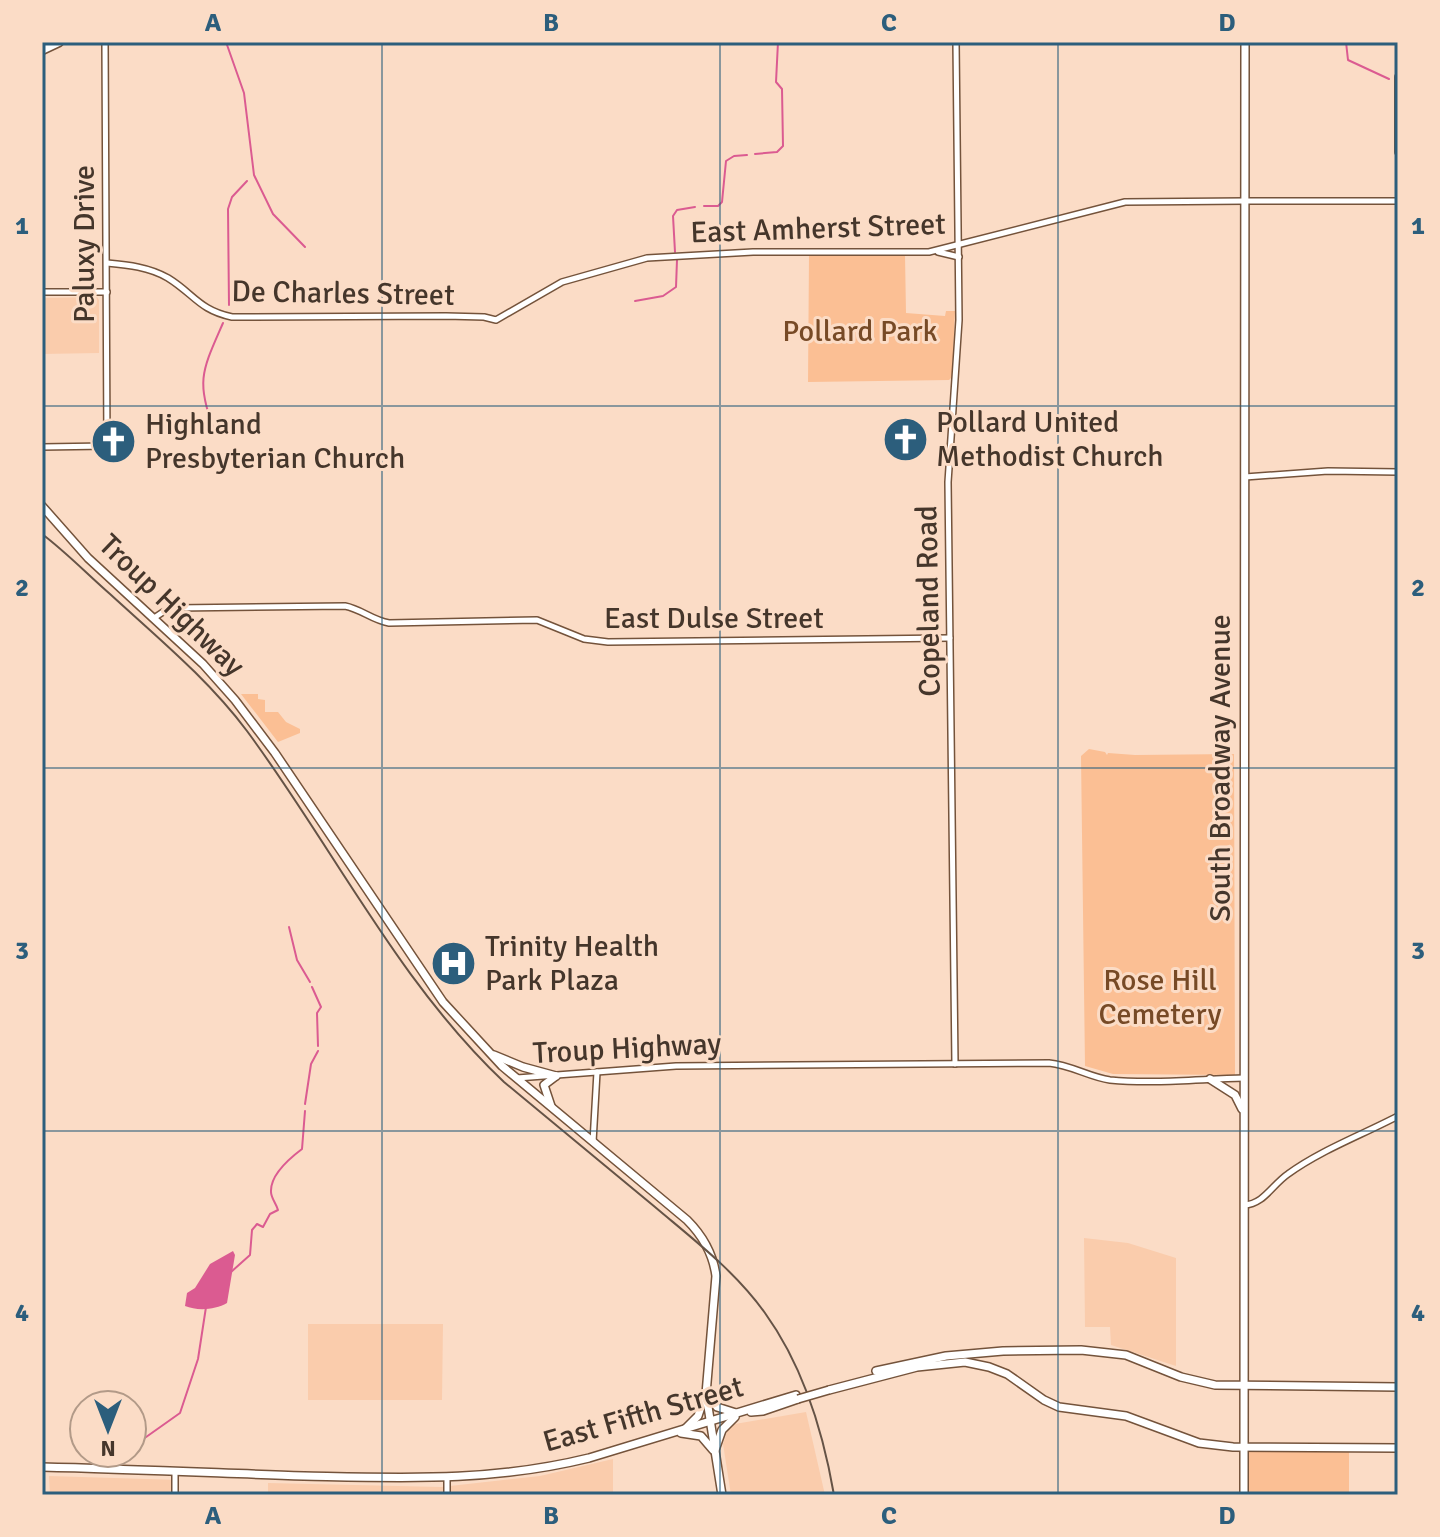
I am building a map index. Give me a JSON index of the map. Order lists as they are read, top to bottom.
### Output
{
  "streets": {
    "main road": ["Troup Highway", "South Broadway Avenue", "East Fifth Street"],
    "street": [
      "East Amherst Street",
      "Paluxy Drive",
      "De Charles Street",
      "Copeland Road",
      "East Dulse Street"
    ]
  },
  "crossings": [
    ["East Amherst Street", "De Charles Street"],
    ["East Amherst Street", "Copeland Road"],
    ["East Amherst Street", "South Broadway Avenue"],
    ["Paluxy Drive", "De Charles Street"],
    ["Copeland Road", "Troup Highway"],
    ["Copeland Road", "East Dulse Street"],
    ["Troup Highway", "East Dulse Street"],
    ["Troup Highway", "South Broadway Avenue"]
  ],
  "parks": ["Pollard Park", "Rose Hill Cemetery"],
  "places": {
    "church": ["Pollard United Methodist Church", "Highland Presbyterian Church"],
    "hospital": ["Trinity Health Park Plaza"]
  },
  "north": "bottom",
  "grid": {
    "columns": [
      "A",
      "B",
      "C",
      "D"
    ],
    "rows": [
      "1",
      "2",
      "3",
      "4"
    ]
  }
}
